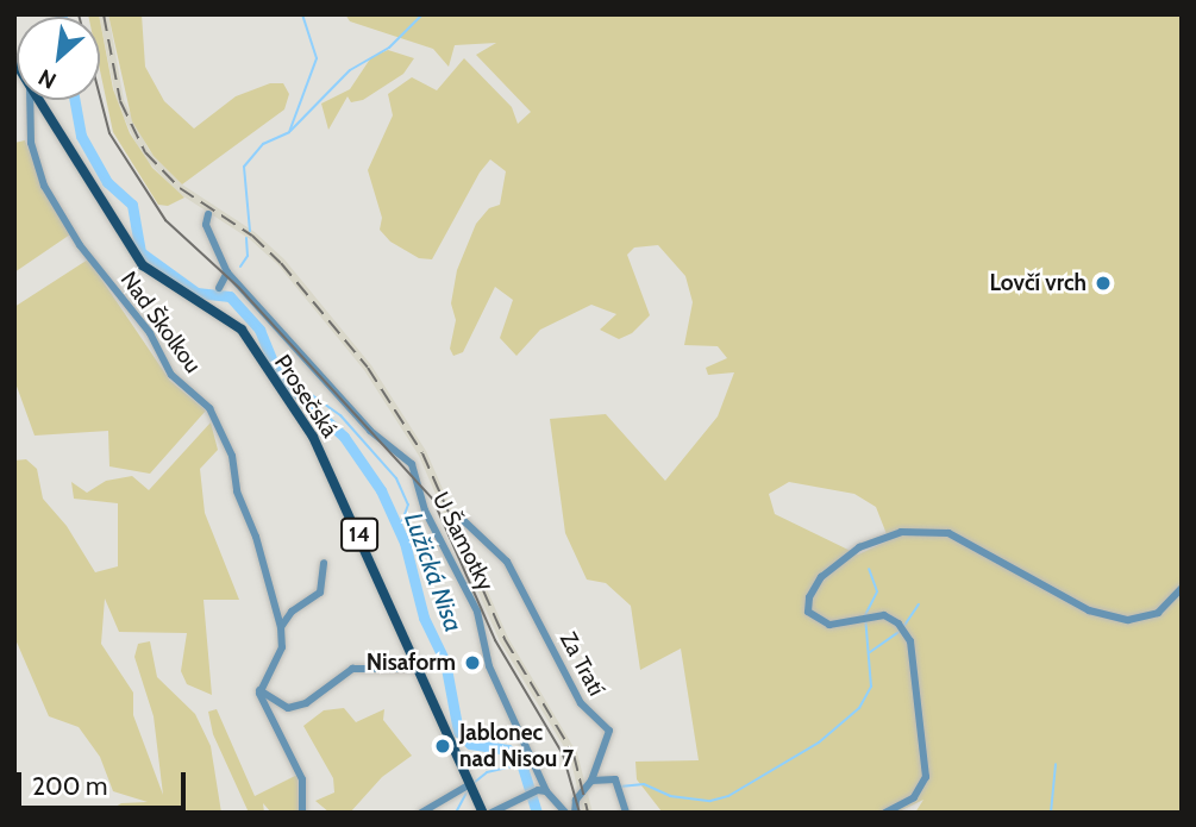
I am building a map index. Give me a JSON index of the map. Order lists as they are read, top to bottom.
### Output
{
  "streets": {
    "main road": ["Prosečská", "14"],
    "street": ["Nad Školkou", "U Šamotky", "Za Tratí"]
  },
  "water": ["Lužická Nisa"],
  "places": ["Lovčí vrch", "Nisaform", "Jablonec nad Nisou 7"],
  "scale_bar": "200 m",
  "north": "bottom left"
}
